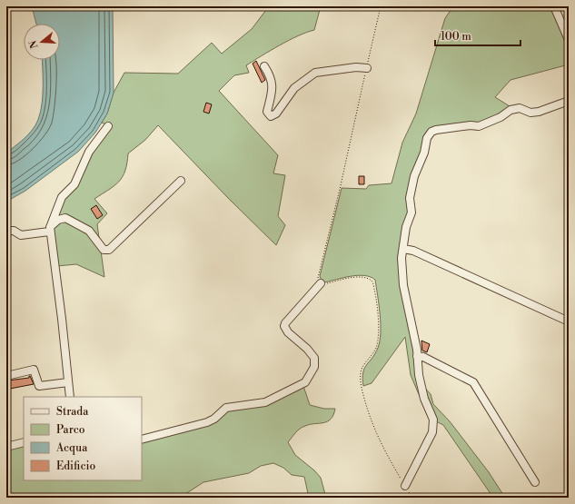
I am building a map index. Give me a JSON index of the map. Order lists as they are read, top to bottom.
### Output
{
  "legend": [
    "Strada",
    "Parco",
    "Acqua",
    "Edificio"
  ],
  "scale_bar": "100 m",
  "north": "left"
}
